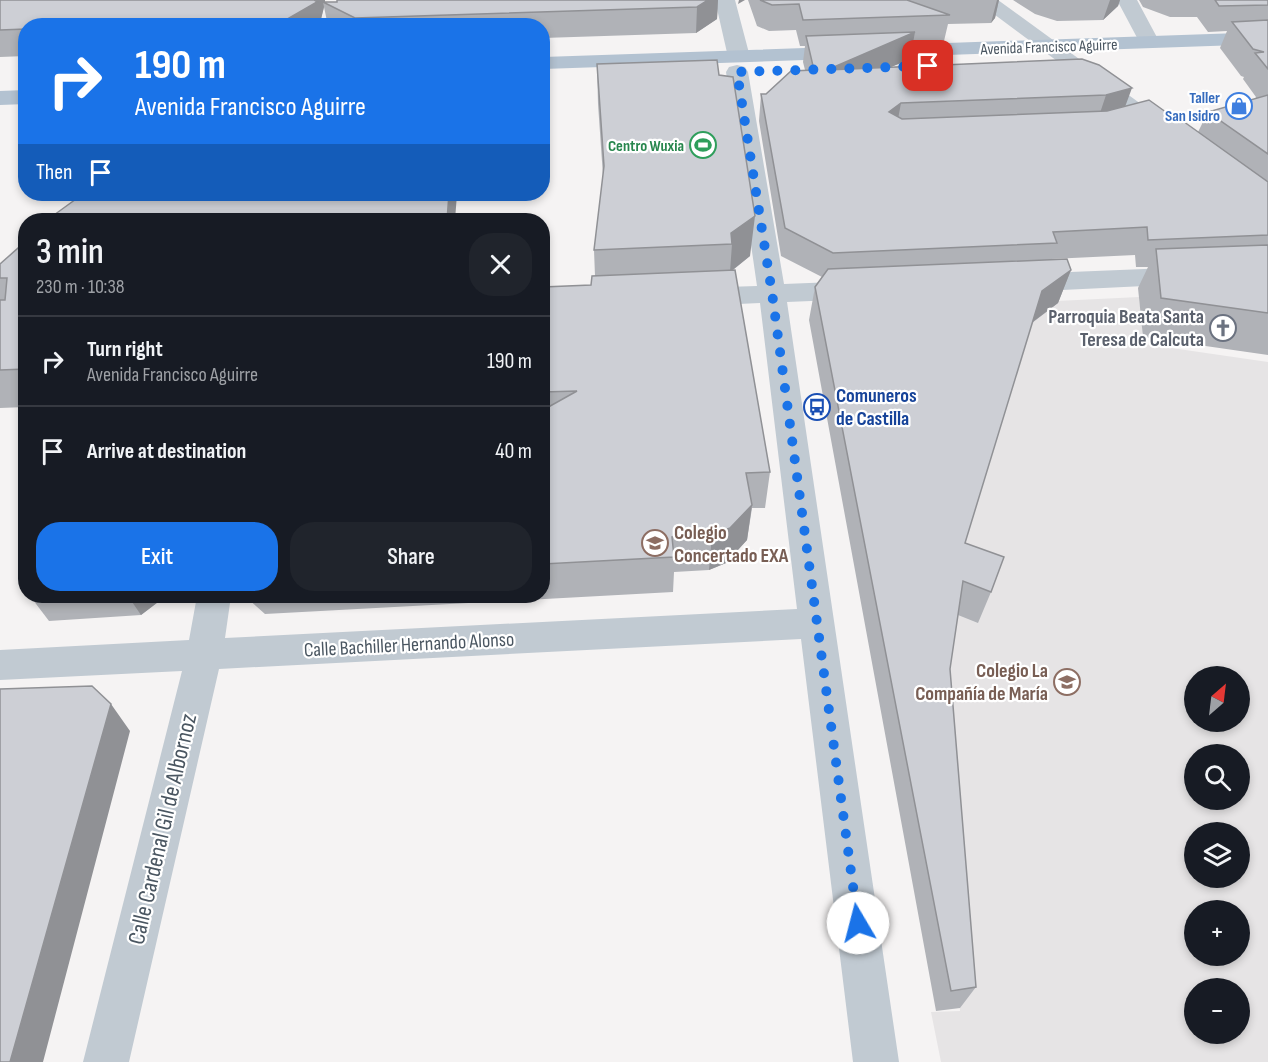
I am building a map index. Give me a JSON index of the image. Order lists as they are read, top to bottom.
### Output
{
  "streets": {
    "main road": ["Avenida Francisco Aguirre"],
    "street": ["Calle Bachiller Hernando Alonso", "Calle Cardenal Gil de Albornoz"]
  },
  "crossings": [
    ["Calle Bachiller Hernando Alonso", "Calle Cardenal Gil de Albornoz"]
  ],
  "places": {
    "shop": ["Taller San Isidro"],
    "sports": ["Centro Wuxia"],
    "church": ["Parroquia Beata Santa Teresa de Calcuta"],
    "bus stop": ["Comuneros de Castilla"],
    "school or university": ["Colegio Concertado EXA", "Colegio La Compañía de María"]
  },
  "north": "top right",
  "page": {
    "turn": ["190 m", "Avenida Francisco Aguirre"],
    "then": "Then",
    "heading": ["3 min", "230 m · 10:38"],
    "list": [
      {
        "name": "Turn right",
        "note": "Avenida Francisco Aguirre",
        "value": "190 m"
      },
      {
        "name": "Arrive at destination",
        "value": "40 m"
      }
    ],
    "buttons": ["Exit", "Share"],
    "map_buttons": ["+", "−"]
  }
}
